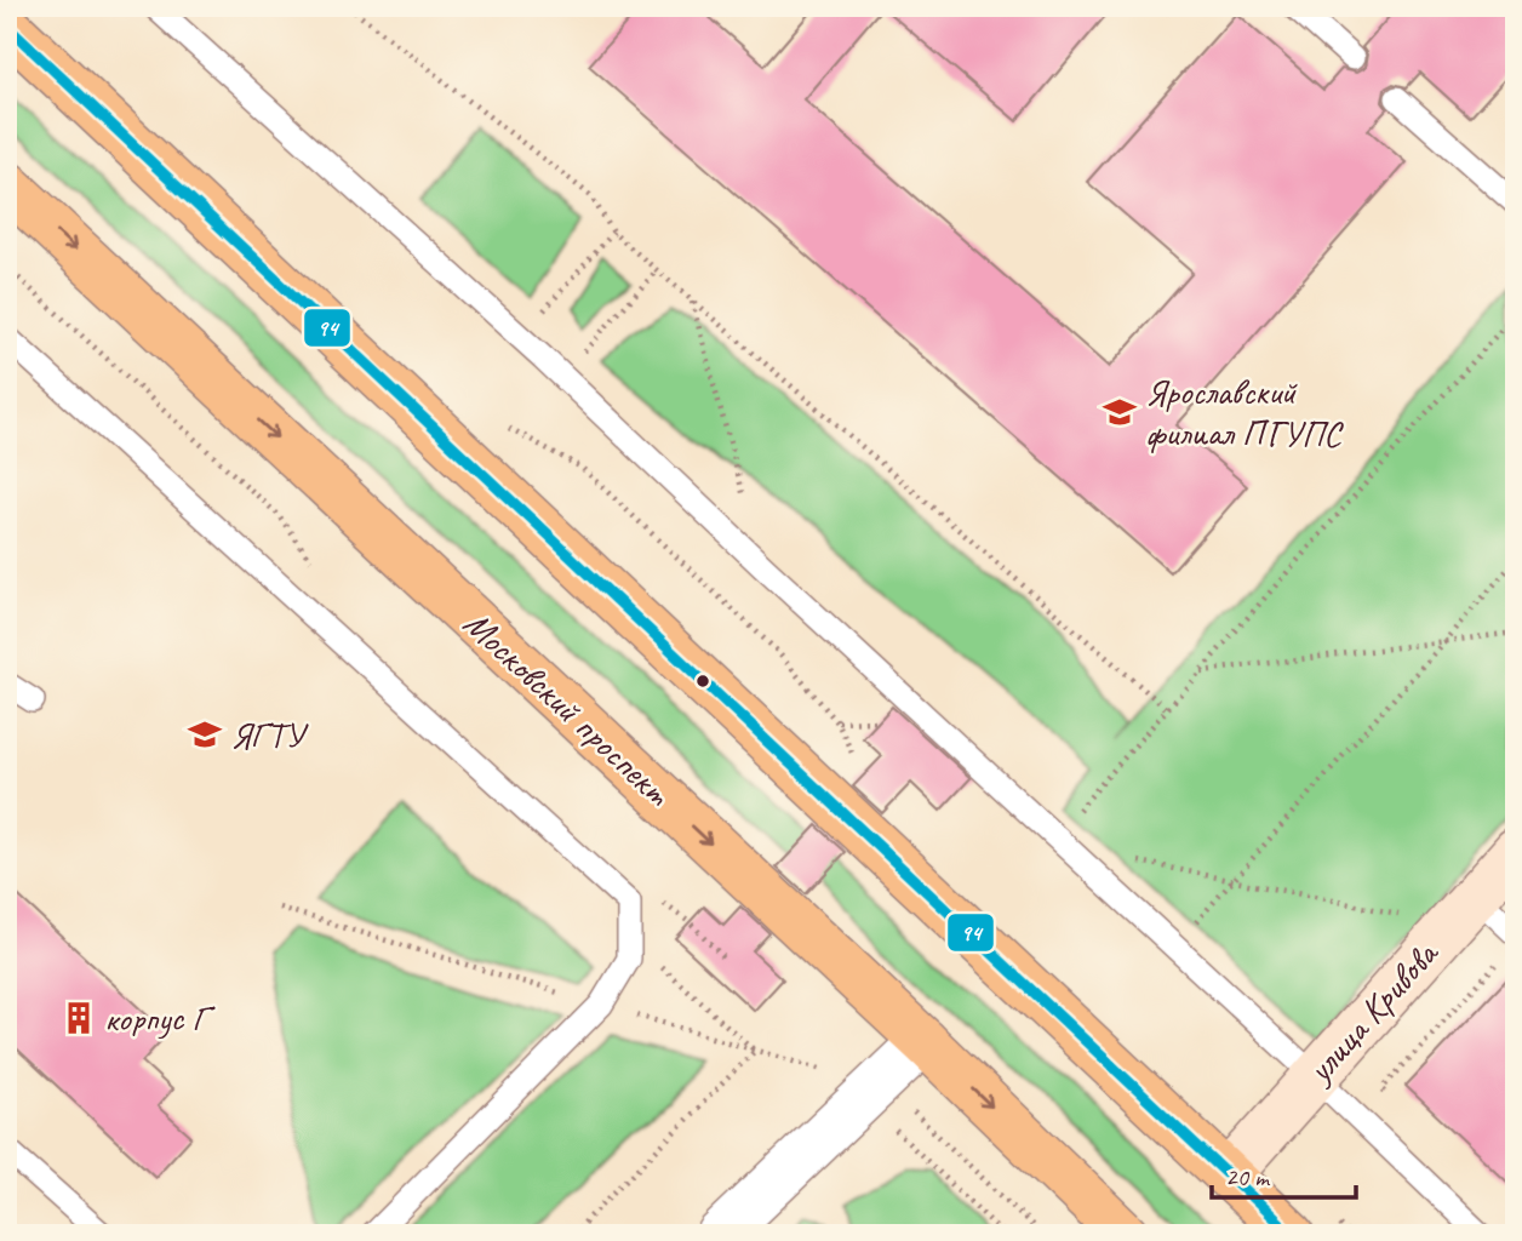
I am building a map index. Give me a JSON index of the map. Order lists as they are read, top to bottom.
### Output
{
  "streets": {
    "main road": ["Московский проспект"],
    "street": ["улица Кривова"]
  },
  "places": {
    "school or university": ["Ярославский филиал ПГУПС", "ЯГТУ"],
    "building": ["корпус Г"]
  },
  "lines": ["transit line 94"],
  "scale_bar": "20 m"
}
